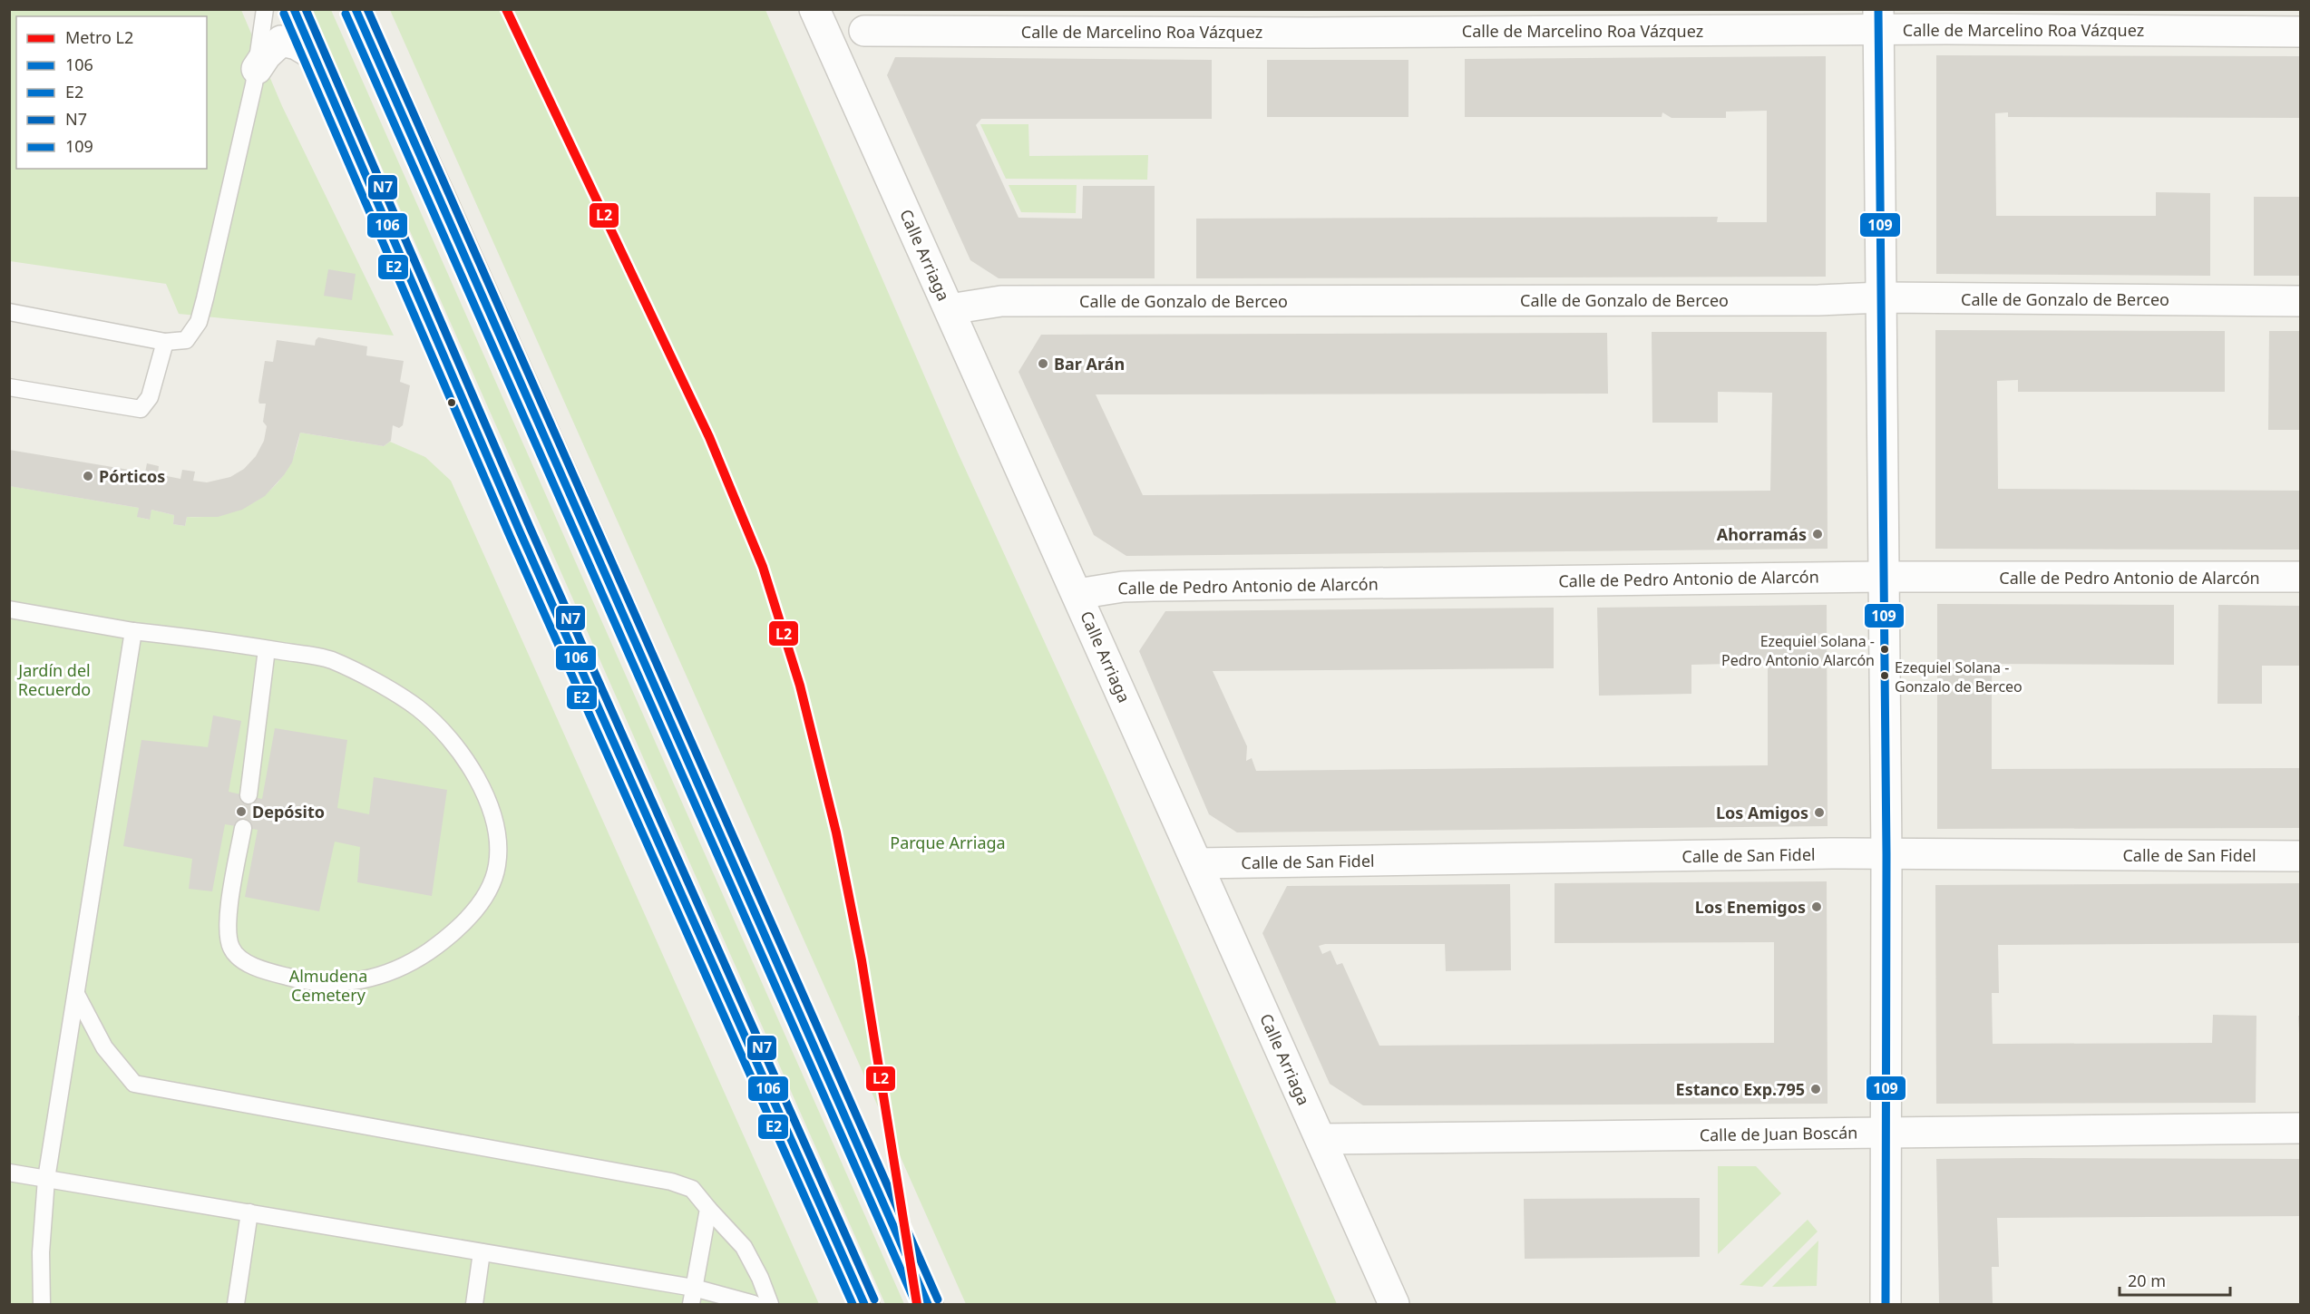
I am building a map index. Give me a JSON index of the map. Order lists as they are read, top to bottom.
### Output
{
  "streets": {
    "street": [
      "Calle de Marcelino Roa Vázquez",
      "Calle Arriaga",
      "Calle de Gonzalo de Berceo",
      "Calle de Pedro Antonio de Alarcón",
      "Calle de San Fidel",
      "Calle de Juan Boscán"
    ]
  },
  "crossings": [
    ["Calle de Marcelino Roa Vázquez", "Calle Arriaga"],
    ["Calle Arriaga", "Calle de Gonzalo de Berceo"],
    ["Calle Arriaga", "Calle de Pedro Antonio de Alarcón"],
    ["Calle Arriaga", "Calle de San Fidel"],
    ["Calle Arriaga", "Calle de Juan Boscán"]
  ],
  "parks": ["Jardín del Recuerdo", "Parque Arriaga", "Almudena Cemetery"],
  "places": [
    "Bar Arán",
    "Pórticos",
    "Ahorramás",
    "Ezequiel Solana - Pedro Antonio Alarcón",
    "Ezequiel Solana - Gonzalo de Berceo",
    "Depósito",
    "Los Amigos",
    "Los Enemigos",
    "Estanco Exp.795"
  ],
  "lines": [
    "metro line L2",
    "transit line 106",
    "transit line N7",
    "transit line 109",
    "transit line E2"
  ],
  "legend": [
    "Metro L2",
    "106",
    "E2",
    "N7",
    "109"
  ],
  "scale_bar": "20 m"
}
